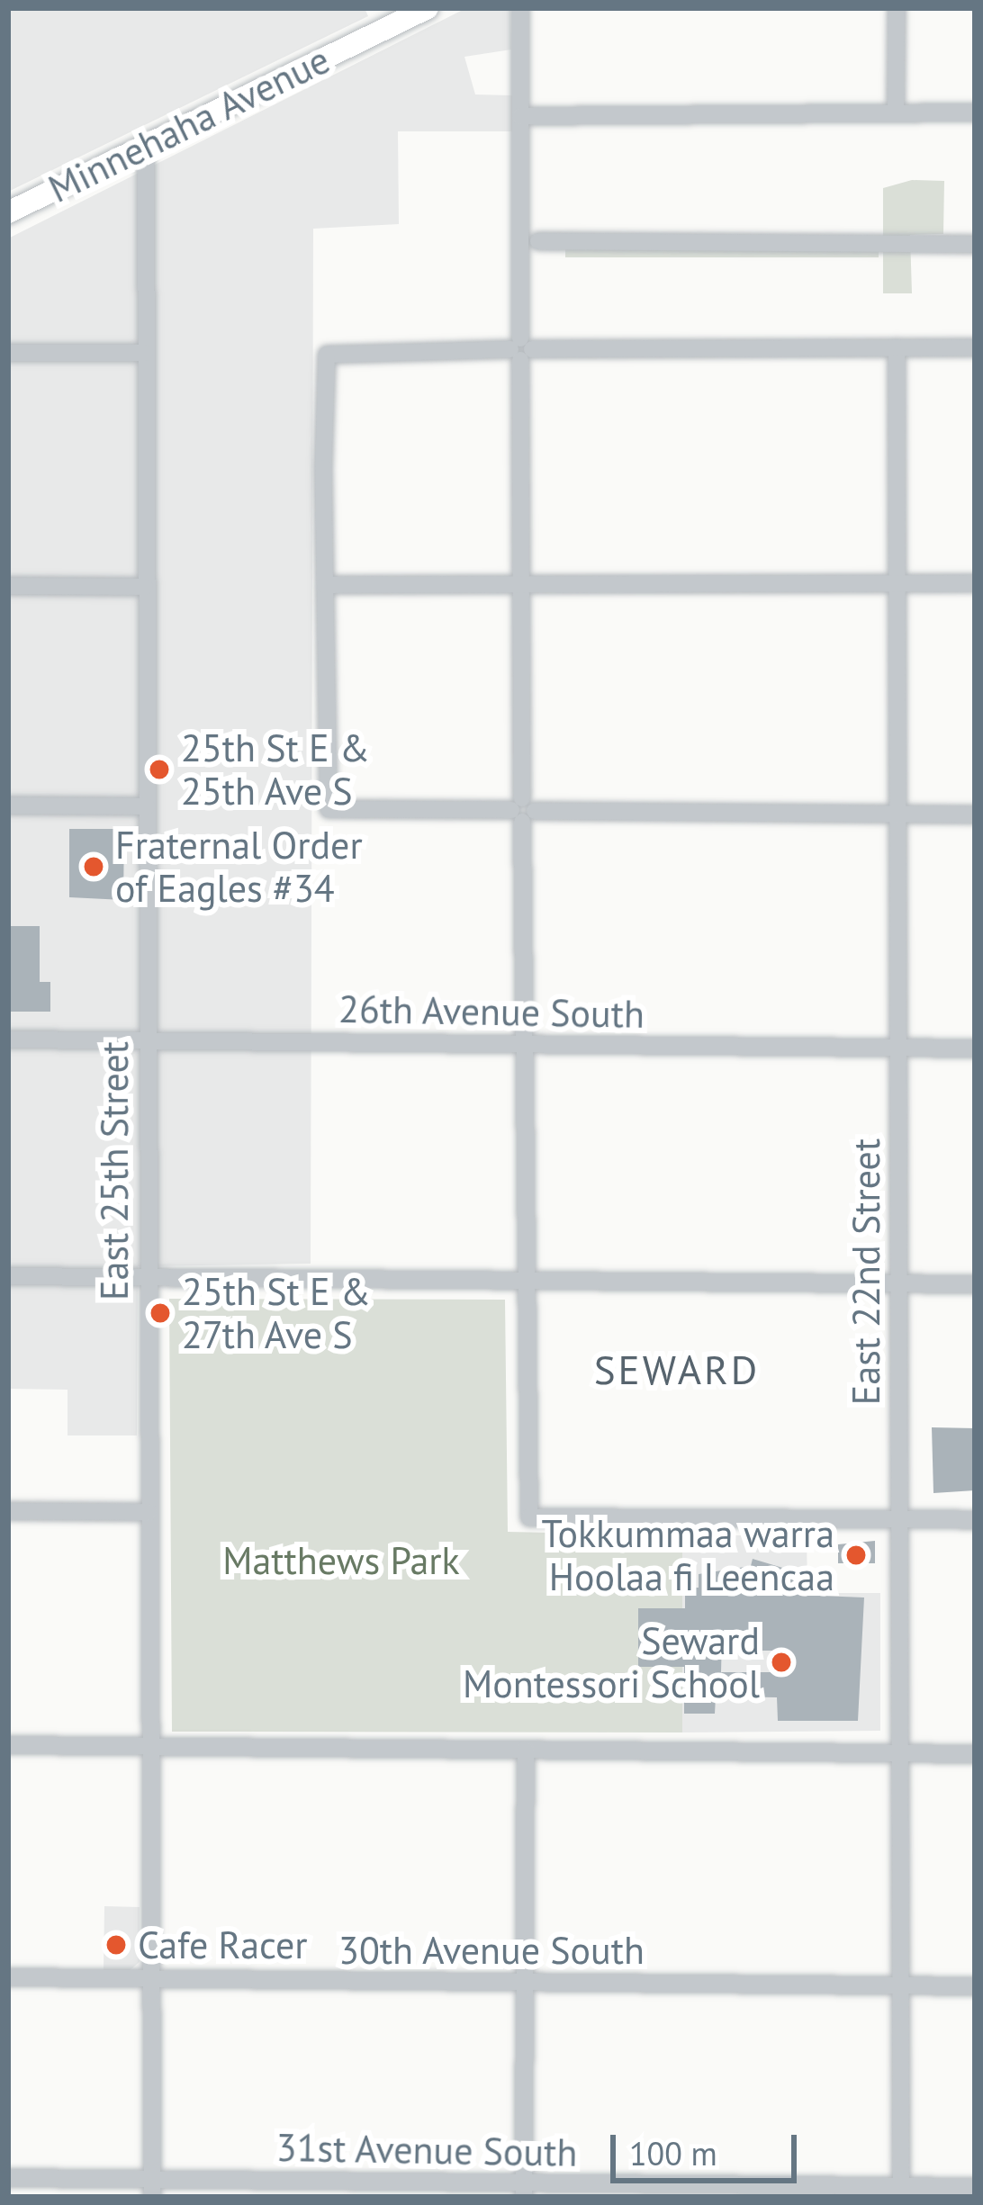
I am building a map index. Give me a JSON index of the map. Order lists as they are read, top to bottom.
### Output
{
  "streets": {
    "main road": ["Minnehaha Avenue"],
    "street": [
      "26th Avenue South",
      "East 25th Street",
      "East 22nd Street",
      "30th Avenue South",
      "31st Avenue South"
    ]
  },
  "crossings": [
    ["Minnehaha Avenue", "East 25th Street"],
    ["26th Avenue South", "East 25th Street"],
    ["26th Avenue South", "East 22nd Street"],
    ["East 25th Street", "30th Avenue South"],
    ["East 25th Street", "31st Avenue South"],
    ["East 22nd Street", "30th Avenue South"],
    ["East 22nd Street", "31st Avenue South"]
  ],
  "districts": ["SEWARD"],
  "parks": ["Matthews Park"],
  "places": [
    "25th St E & 25th Ave S",
    "Fraternal Order of Eagles #34",
    "25th St E & 27th Ave S",
    "Tokkummaa warra Hoolaa fi Leencaa",
    "Seward Montessori School",
    "Cafe Racer"
  ],
  "scale_bar": "100 m"
}
